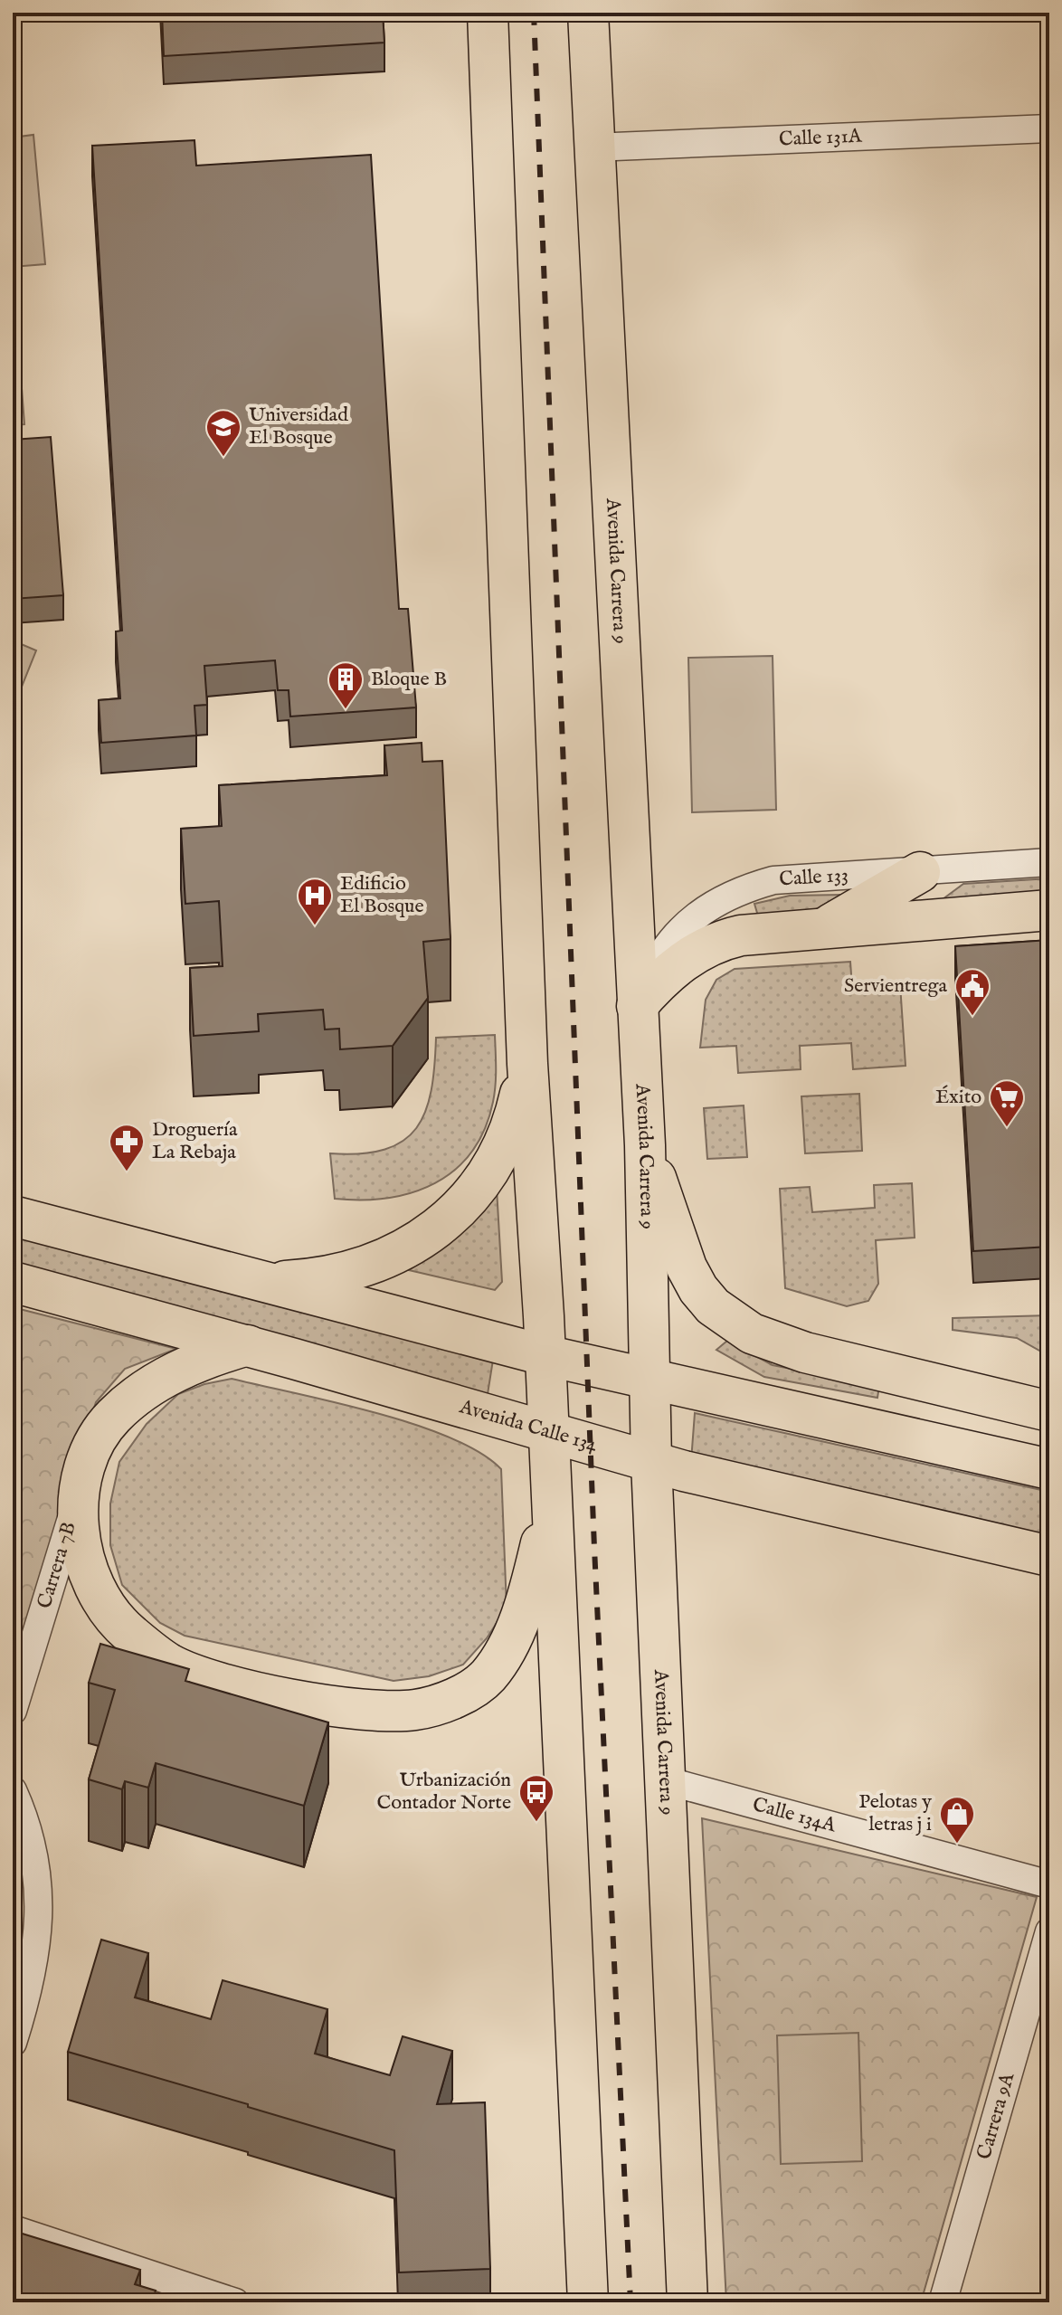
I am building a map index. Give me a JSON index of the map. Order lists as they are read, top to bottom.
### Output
{
  "streets": {
    "main road": ["Avenida Carrera 9", "Avenida Calle 134"],
    "street": [
      "Calle 131A",
      "Calle 133",
      "Carrera 7B",
      "Calle 134A",
      "Carrera 9A"
    ]
  },
  "crossings": [
    ["Calle 131A", "Avenida Carrera 9"],
    ["Avenida Carrera 9", "Calle 133"],
    ["Avenida Carrera 9", "Avenida Calle 134"],
    ["Avenida Carrera 9", "Calle 134A"]
  ],
  "places": {
    "school or university": ["Universidad El Bosque"],
    "building": ["Bloque B"],
    "hospital": ["Edificio El Bosque"],
    "public building": ["Servientrega"],
    "supermarket": ["Éxito"],
    "pharmacy": ["Droguería La Rebaja"],
    "bus stop": ["Urbanización Contador Norte"],
    "shop": ["Pelotas y letras j i"]
  }
}
